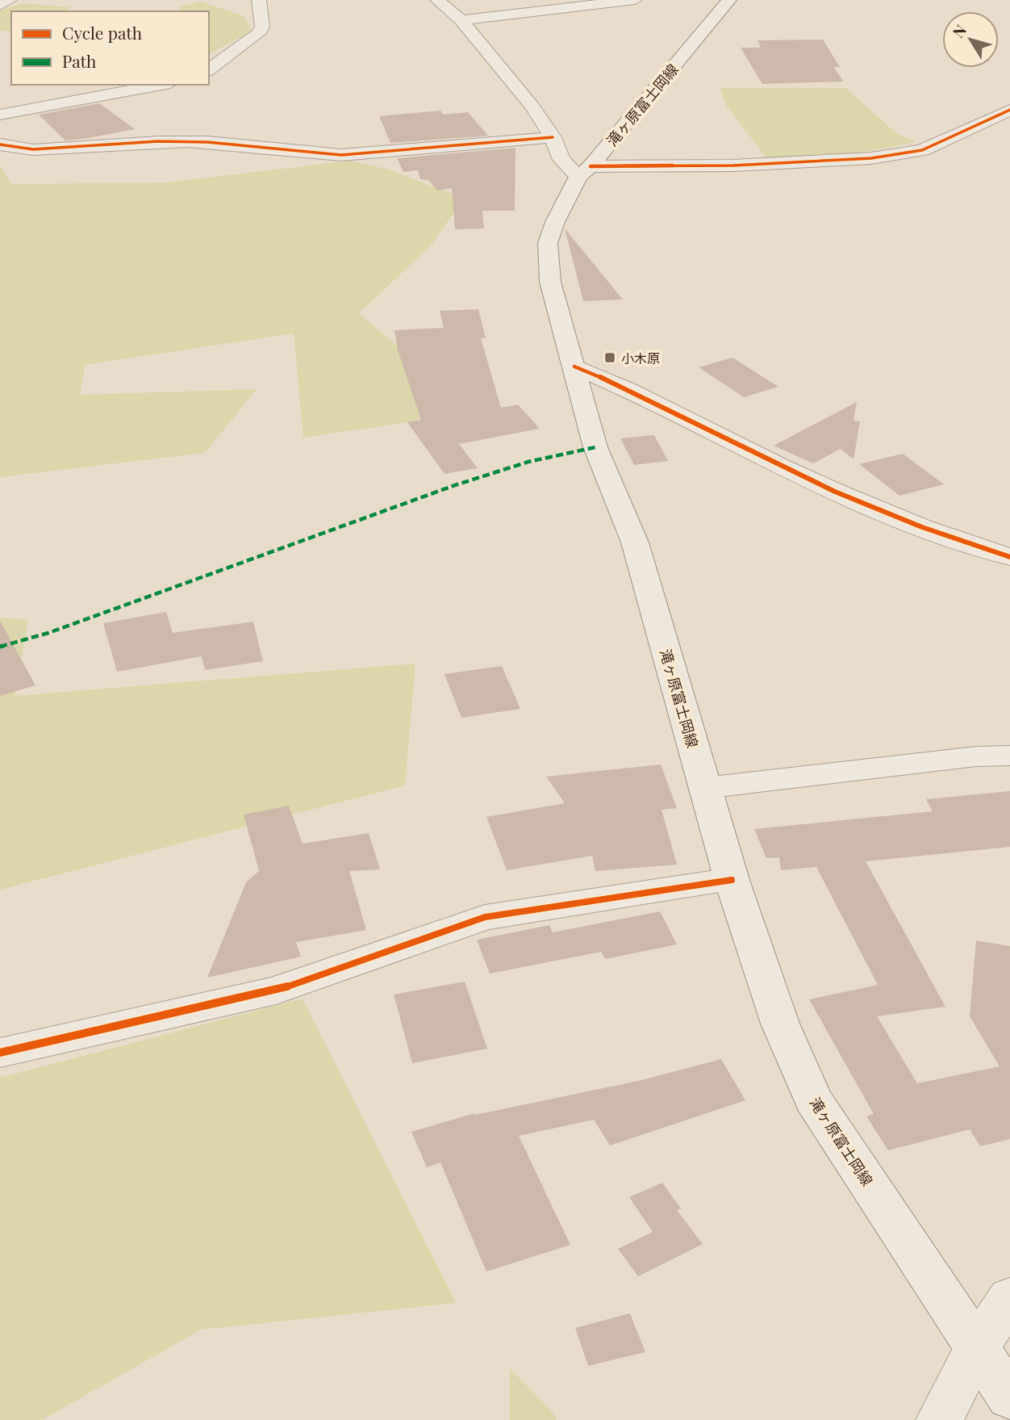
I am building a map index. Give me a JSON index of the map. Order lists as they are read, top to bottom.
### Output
{
  "streets": {
    "street": ["滝ヶ原富士岡線"]
  },
  "places": {
    "transit": ["小木原"]
  },
  "legend": ["Cycle path", "Path"],
  "north": "top left"
}
